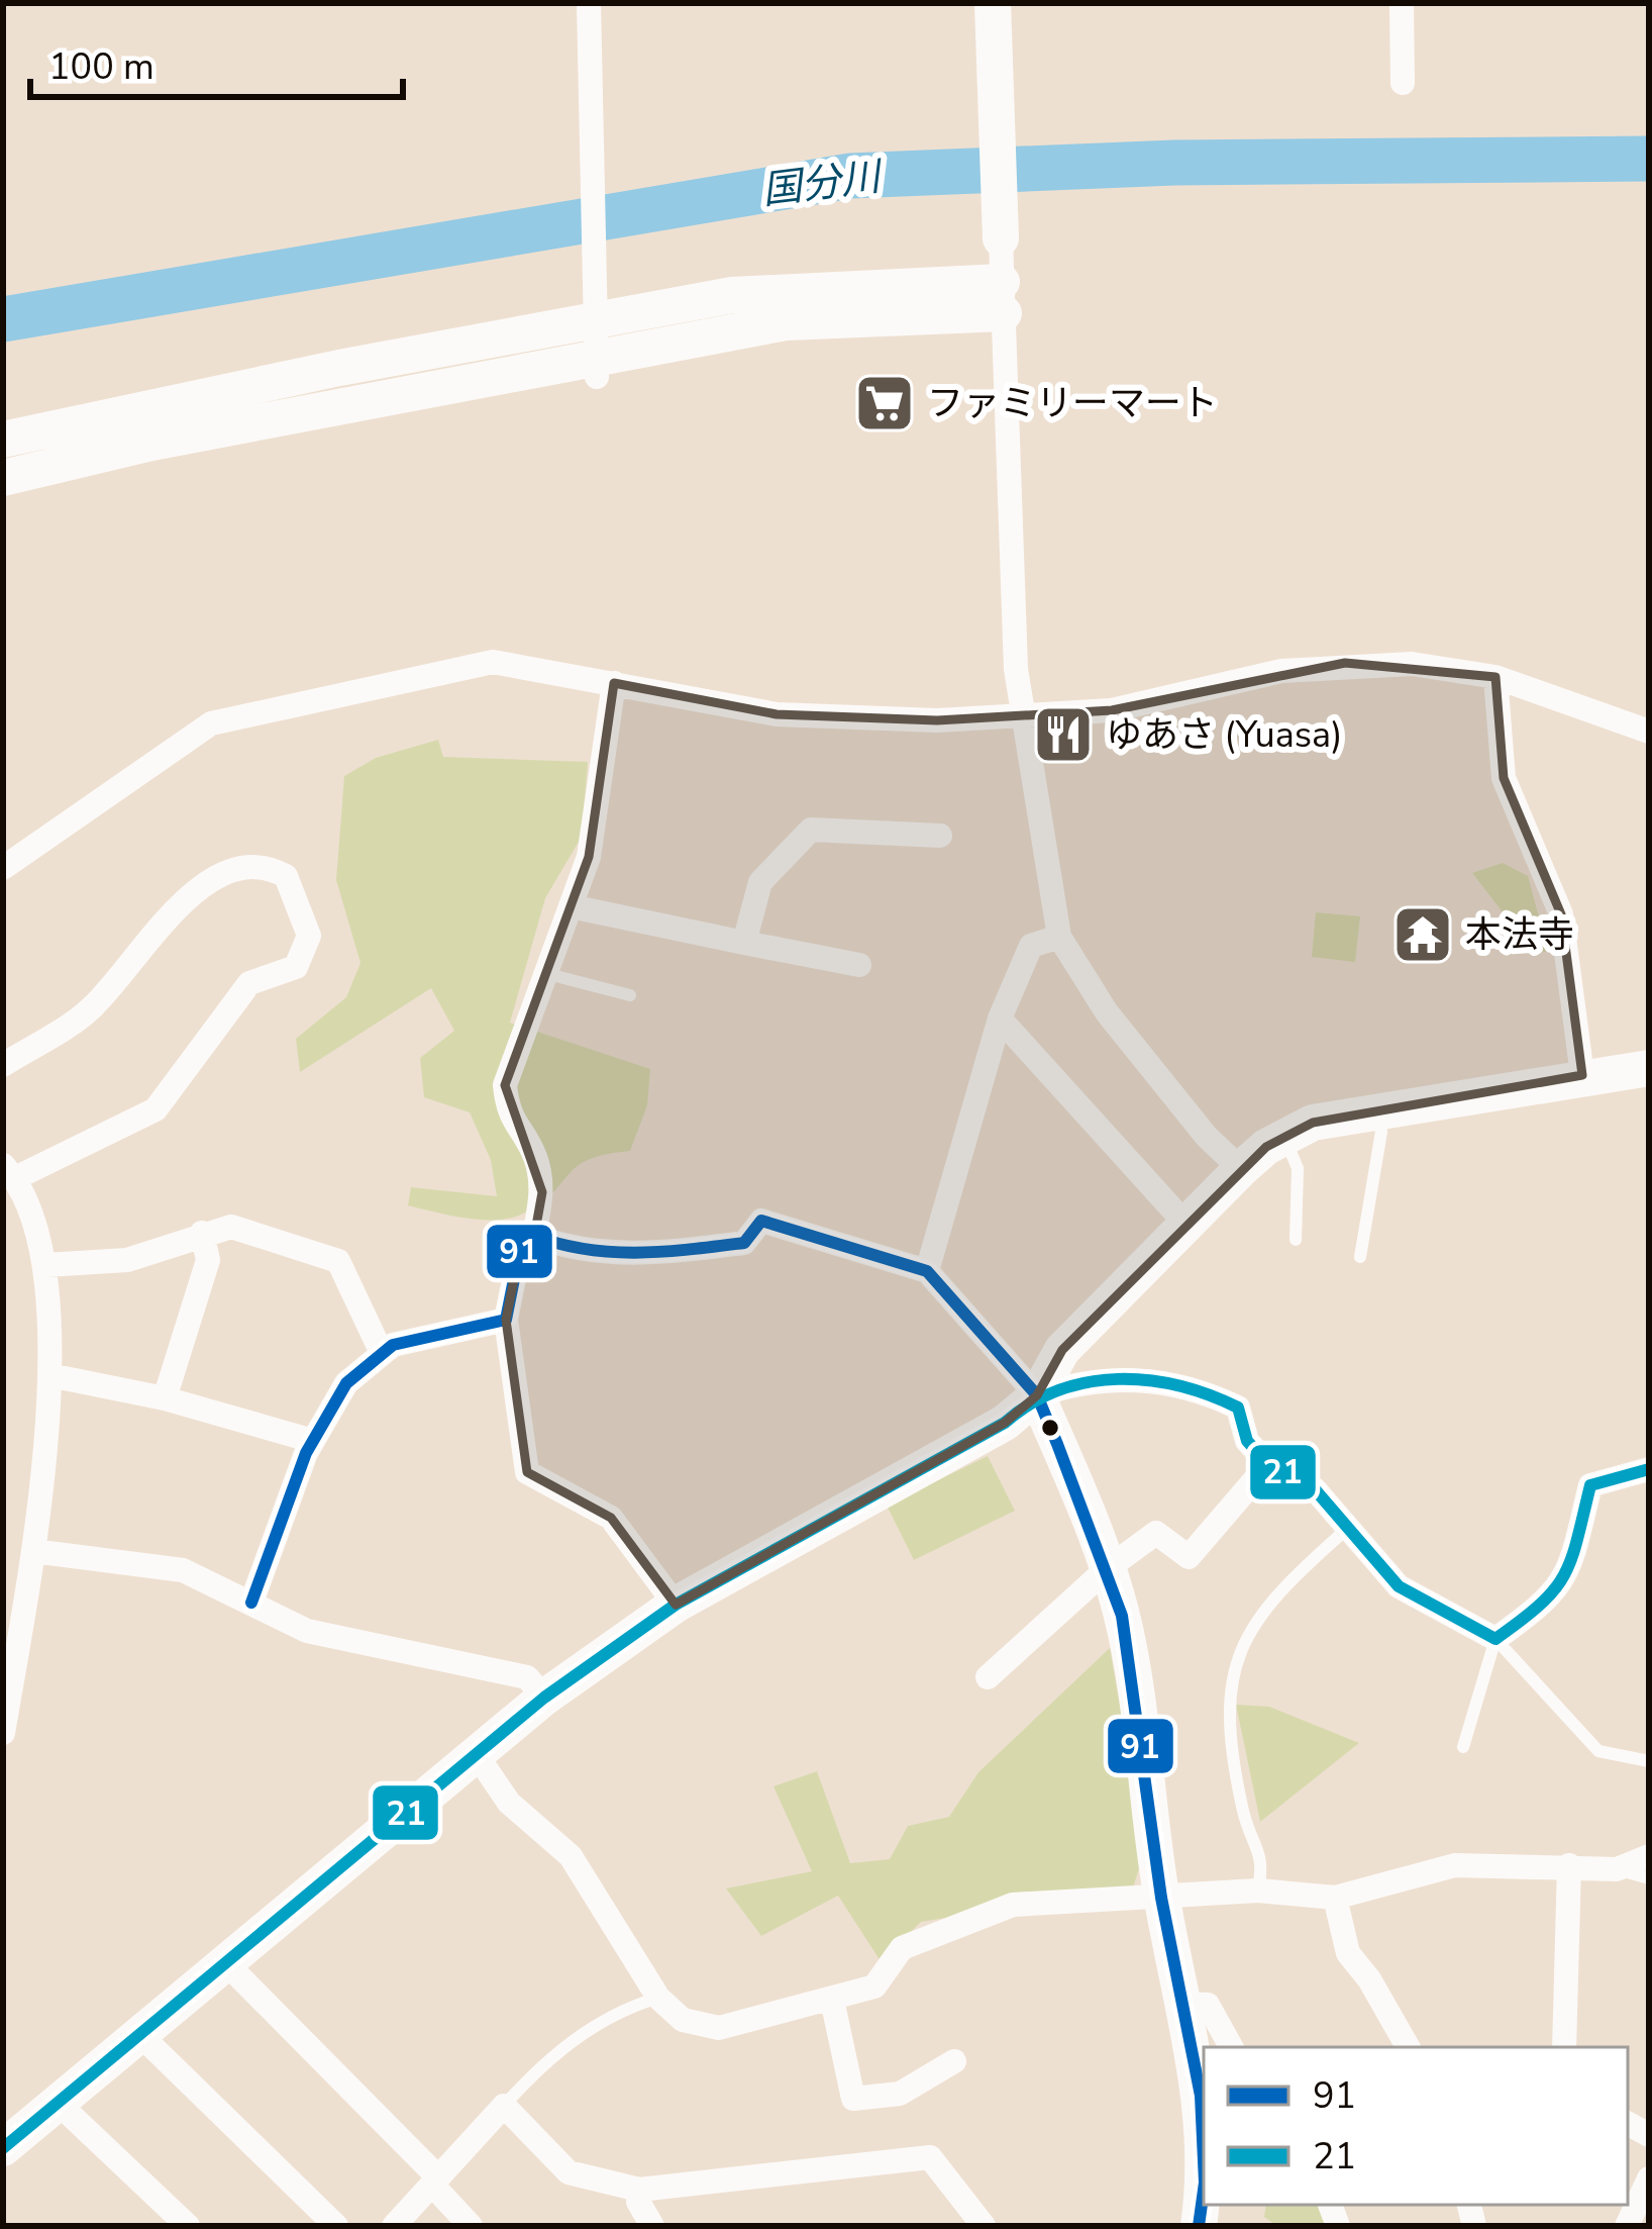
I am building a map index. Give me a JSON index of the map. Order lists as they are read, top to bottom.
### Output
{
  "water": ["国分川"],
  "places": {
    "supermarket": ["ファミリーマート"],
    "restaurant": ["ゆあさ (Yuasa)"],
    "temple": ["本法寺"]
  },
  "lines": ["transit line 91", "transit line 21"],
  "legend": ["91", "21"],
  "scale_bar": "100 m"
}
